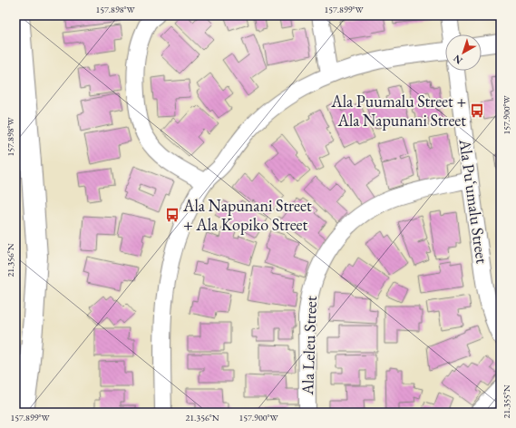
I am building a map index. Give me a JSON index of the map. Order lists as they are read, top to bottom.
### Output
{
  "streets": {
    "street": ["Ala Puʻumalu Street", "Ala Leleu Street"]
  },
  "crossings": [
    ["Ala Puʻumalu Street", "Ala Leleu Street"]
  ],
  "places": {
    "bus stop": ["Ala Puumalu Street + Ala Napunani Street", "Ala Napunani Street + Ala Kopiko Street"]
  },
  "north": "bottom left",
  "coordinates": [
    "157.898°W",
    "157.899°W",
    "157.900°W",
    "21.356°N",
    "21.355°N"
  ]
}
